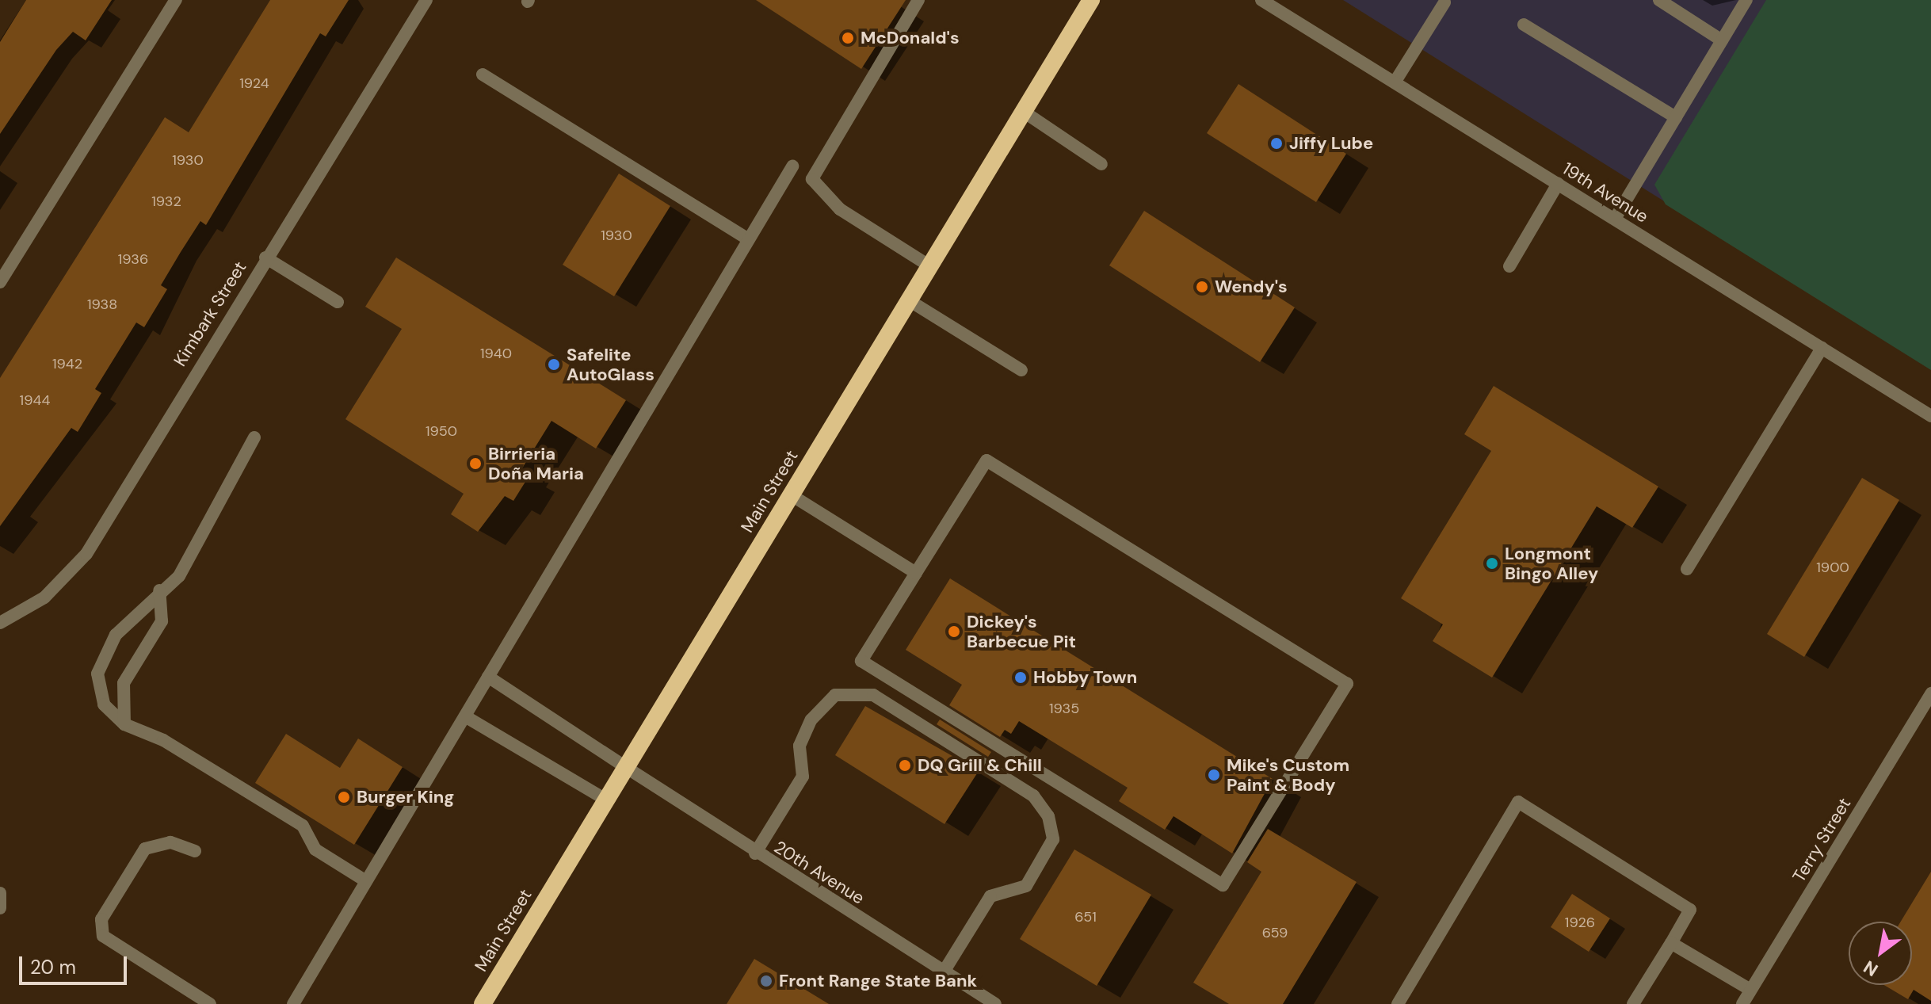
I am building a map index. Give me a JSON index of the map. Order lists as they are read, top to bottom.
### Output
{
  "streets": {
    "highway": ["Main Street"],
    "street": [
      "19th Avenue",
      "Kimbark Street",
      "Terry Street",
      "20th Avenue"
    ]
  },
  "crossings": [
    ["Main Street", "20th Avenue"]
  ],
  "places": [
    "McDonald's",
    "Jiffy Lube",
    "Wendy's",
    "Safelite AutoGlass",
    "Birrieria Doña Maria",
    "Longmont Bingo Alley",
    "Dickey's Barbecue Pit",
    "Hobby Town",
    "DQ Grill & Chill",
    "Mike's Custom Paint & Body",
    "Burger King",
    "Front Range State Bank"
  ],
  "house_numbers": [
    "1924",
    "1930",
    "1932",
    "1930",
    "1936",
    "1938",
    "1940",
    "1942",
    "1944",
    "1950",
    "1900",
    "1935",
    "651",
    "1926",
    "659"
  ],
  "scale_bar": "20 m",
  "north": "bottom left"
}
